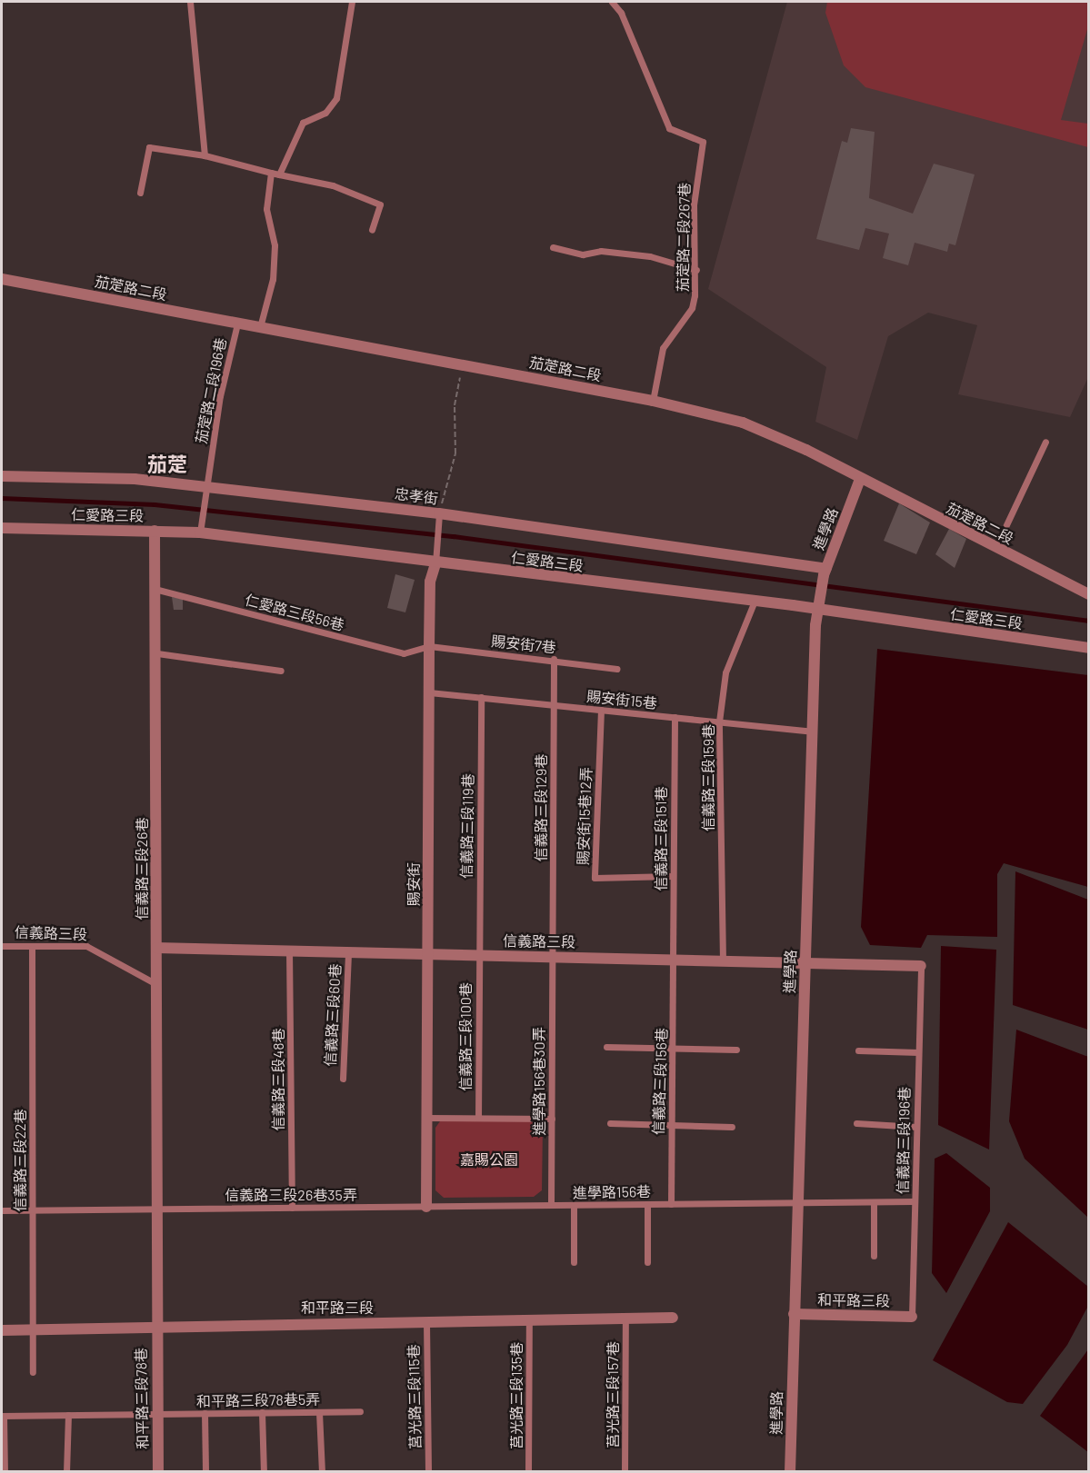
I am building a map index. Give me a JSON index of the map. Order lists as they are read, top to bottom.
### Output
{
  "streets": {
    "street": [
      "茄萣路二段",
      "忠孝街",
      "仁愛路三段",
      "進學路",
      "信義路三段26巷",
      "賜安街",
      "信義路三段",
      "和平路三段",
      "和平路三段78巷"
    ],
    "lane": [
      "茄萣路二段267巷",
      "茄萣路二段196巷",
      "仁愛路三段56巷",
      "賜安街7巷",
      "賜安街15巷",
      "信義路三段159巷",
      "信義路三段129巷",
      "賜安街15巷12弄",
      "信義路三段119巷",
      "信義路三段151巷",
      "信義路三段60巷",
      "信義路三段100巷",
      "信義路三段48巷",
      "進學路156巷30弄",
      "信義路三段156巷",
      "信義路三段196巷",
      "信義路三段22巷",
      "進學路156巷",
      "信義路三段26巷35弄",
      "莒光路三段157巷",
      "莒光路三段135巷",
      "莒光路三段115巷",
      "和平路三段78巷5弄"
    ]
  },
  "crossings": [
    ["茄萣路二段267巷", "茄萣路二段"],
    ["茄萣路二段", "茄萣路二段196巷"],
    ["茄萣路二段", "進學路"],
    ["茄萣路二段196巷", "忠孝街"],
    ["茄萣路二段196巷", "仁愛路三段"],
    ["忠孝街", "進學路"],
    ["仁愛路三段", "進學路"],
    ["仁愛路三段", "信義路三段159巷"],
    ["仁愛路三段", "信義路三段26巷"],
    ["仁愛路三段", "賜安街"],
    ["進學路", "賜安街15巷"],
    ["進學路", "信義路三段"],
    ["進學路", "進學路156巷"],
    ["進學路", "和平路三段"],
    ["仁愛路三段56巷", "賜安街7巷"],
    ["仁愛路三段56巷", "信義路三段26巷"],
    ["仁愛路三段56巷", "賜安街"],
    ["賜安街7巷", "信義路三段129巷"],
    ["賜安街7巷", "賜安街"],
    ["賜安街15巷", "信義路三段159巷"],
    ["賜安街15巷", "信義路三段129巷"],
    ["賜安街15巷", "賜安街15巷12弄"],
    ["賜安街15巷", "信義路三段119巷"],
    ["賜安街15巷", "信義路三段151巷"],
    ["賜安街15巷", "賜安街"],
    ["信義路三段159巷", "信義路三段"],
    ["信義路三段129巷", "信義路三段"],
    ["信義路三段129巷", "進學路156巷30弄"],
    ["賜安街15巷12弄", "信義路三段151巷"],
    ["信義路三段119巷", "信義路三段"],
    ["信義路三段119巷", "信義路三段100巷"],
    ["信義路三段151巷", "信義路三段"],
    ["信義路三段151巷", "信義路三段156巷"],
    ["信義路三段26巷", "信義路三段"],
    ["信義路三段26巷", "信義路三段26巷35弄"],
    ["信義路三段26巷", "和平路三段"],
    ["信義路三段26巷", "和平路三段78巷"],
    ["賜安街", "信義路三段"],
    ["賜安街", "進學路156巷"],
    ["賜安街", "信義路三段26巷35弄"],
    ["信義路三段", "信義路三段60巷"],
    ["信義路三段", "信義路三段100巷"],
    ["信義路三段", "信義路三段48巷"],
    ["信義路三段", "進學路156巷30弄"],
    ["信義路三段", "信義路三段156巷"],
    ["信義路三段", "信義路三段196巷"],
    ["信義路三段", "信義路三段22巷"],
    ["信義路三段48巷", "信義路三段26巷35弄"],
    ["進學路156巷30弄", "進學路156巷"],
    ["信義路三段156巷", "進學路156巷"],
    ["信義路三段196巷", "進學路156巷"],
    ["信義路三段196巷", "和平路三段"],
    ["信義路三段22巷", "和平路三段"],
    ["進學路156巷", "信義路三段26巷35弄"],
    ["和平路三段", "莒光路三段157巷"],
    ["和平路三段", "莒光路三段135巷"],
    ["和平路三段", "莒光路三段115巷"],
    ["和平路三段", "和平路三段78巷"],
    ["和平路三段78巷", "和平路三段78巷5弄"]
  ],
  "districts": ["茄萣"],
  "parks": ["嘉賜公園"]
}
